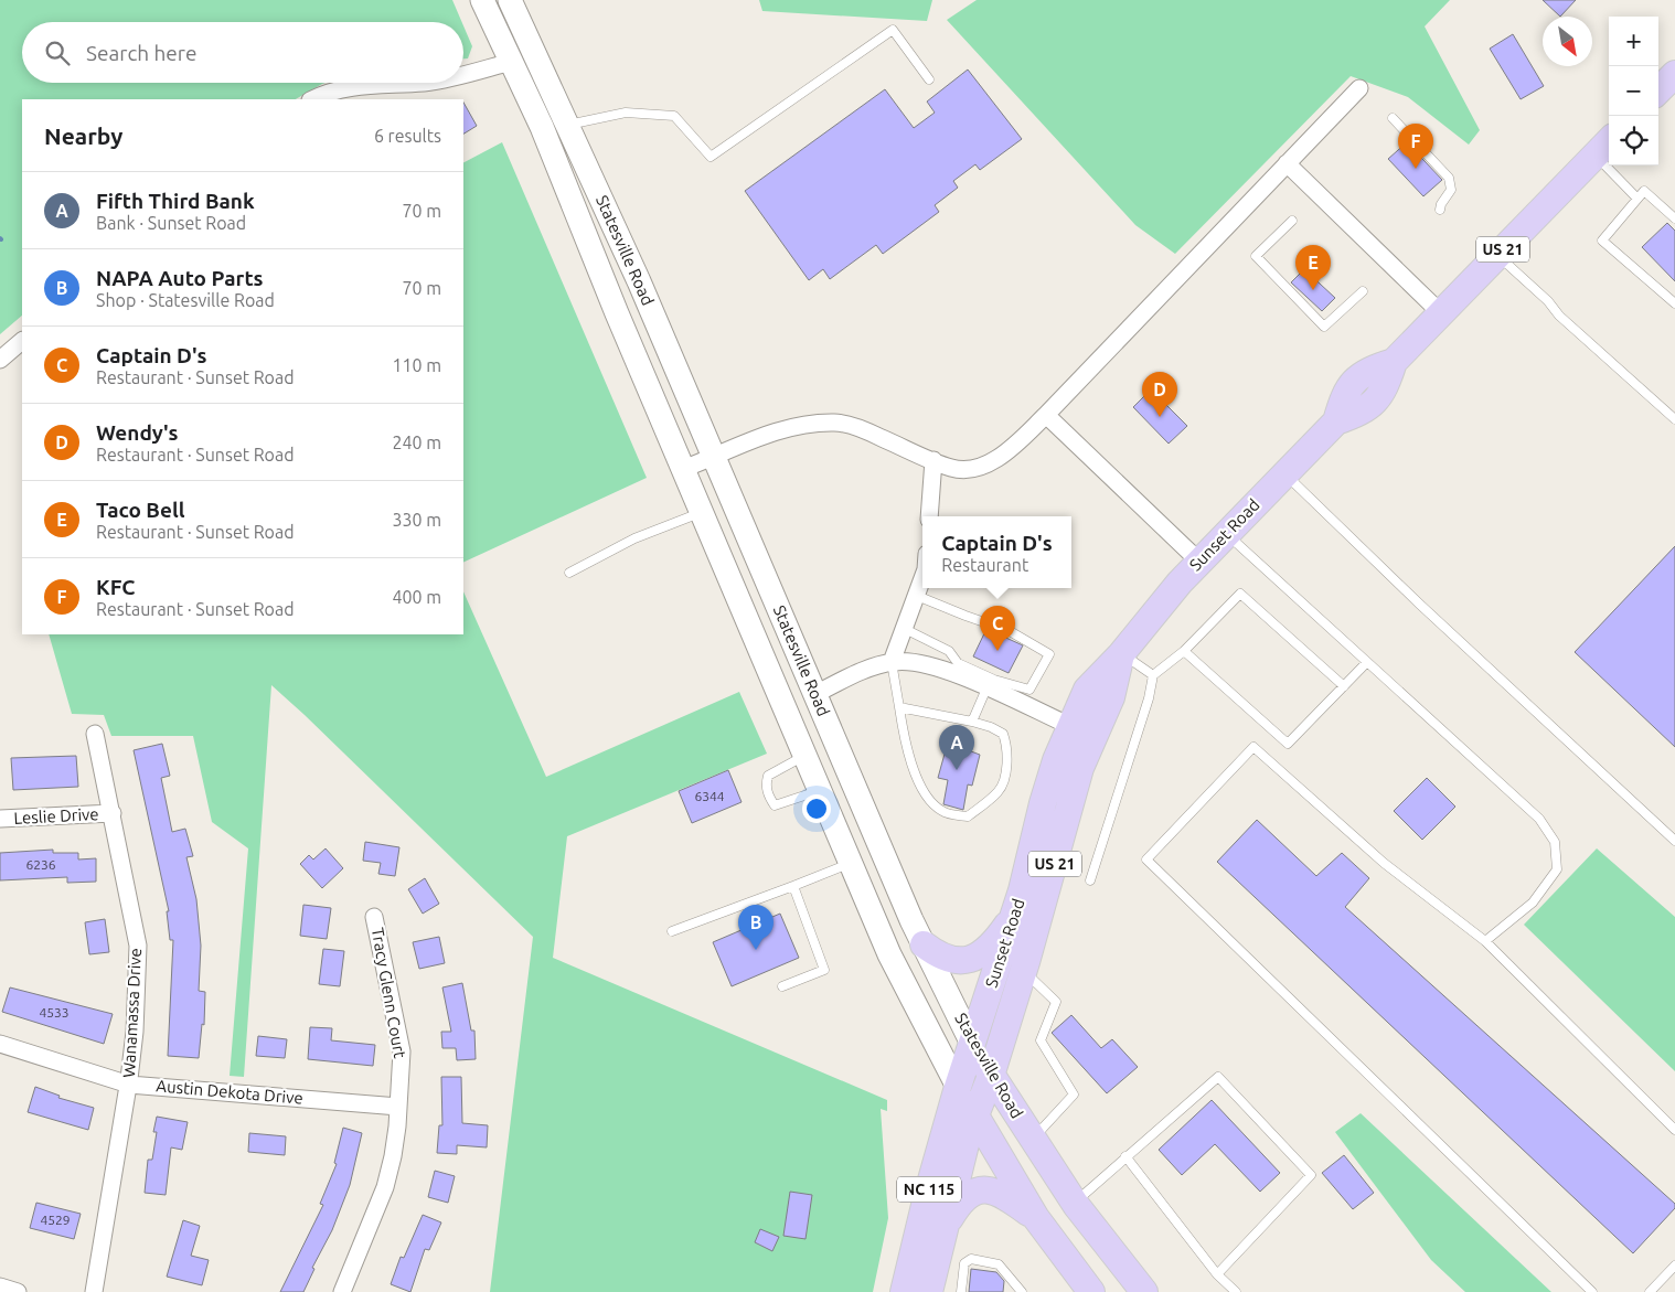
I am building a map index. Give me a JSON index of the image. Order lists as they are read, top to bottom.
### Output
{
  "streets": {
    "main road": [
      "US 21",
      "Statesville Road",
      "Sunset Road",
      "NC 115"
    ],
    "street": [
      "Leslie Drive",
      "Tracy Glenn Court",
      "Wanamassa Drive",
      "Austin Dekota Drive"
    ]
  },
  "crossings": [
    ["Statesville Road", "Sunset Road"],
    ["Statesville Road", "NC 115"],
    ["Sunset Road", "NC 115"],
    ["Leslie Drive", "Wanamassa Drive"],
    ["Tracy Glenn Court", "Austin Dekota Drive"],
    ["Wanamassa Drive", "Austin Dekota Drive"]
  ],
  "house_numbers": [
    "6344",
    "6236",
    "4533",
    "4529"
  ],
  "north": "bottom right",
  "page": {
    "map_buttons": ["+", "−"],
    "search": "Search here",
    "heading": ["Nearby", "6 results"],
    "pins": [
      "F",
      "E",
      "D",
      "C",
      "A",
      "B"
    ],
    "list": [
      {
        "mark": "A",
        "name": "Fifth Third Bank",
        "note": "Bank · Sunset Road",
        "value": "70 m"
      },
      {
        "mark": "B",
        "name": "NAPA Auto Parts",
        "note": "Shop · Statesville Road",
        "value": "70 m"
      },
      {
        "mark": "C",
        "name": "Captain D's",
        "note": "Restaurant · Sunset Road",
        "value": "110 m"
      },
      {
        "mark": "D",
        "name": "Wendy's",
        "note": "Restaurant · Sunset Road",
        "value": "240 m"
      },
      {
        "mark": "E",
        "name": "Taco Bell",
        "note": "Restaurant · Sunset Road",
        "value": "330 m"
      },
      {
        "mark": "F",
        "name": "KFC",
        "note": "Restaurant · Sunset Road",
        "value": "400 m"
      }
    ],
    "popup": ["Captain D's", "Restaurant"]
  }
}
